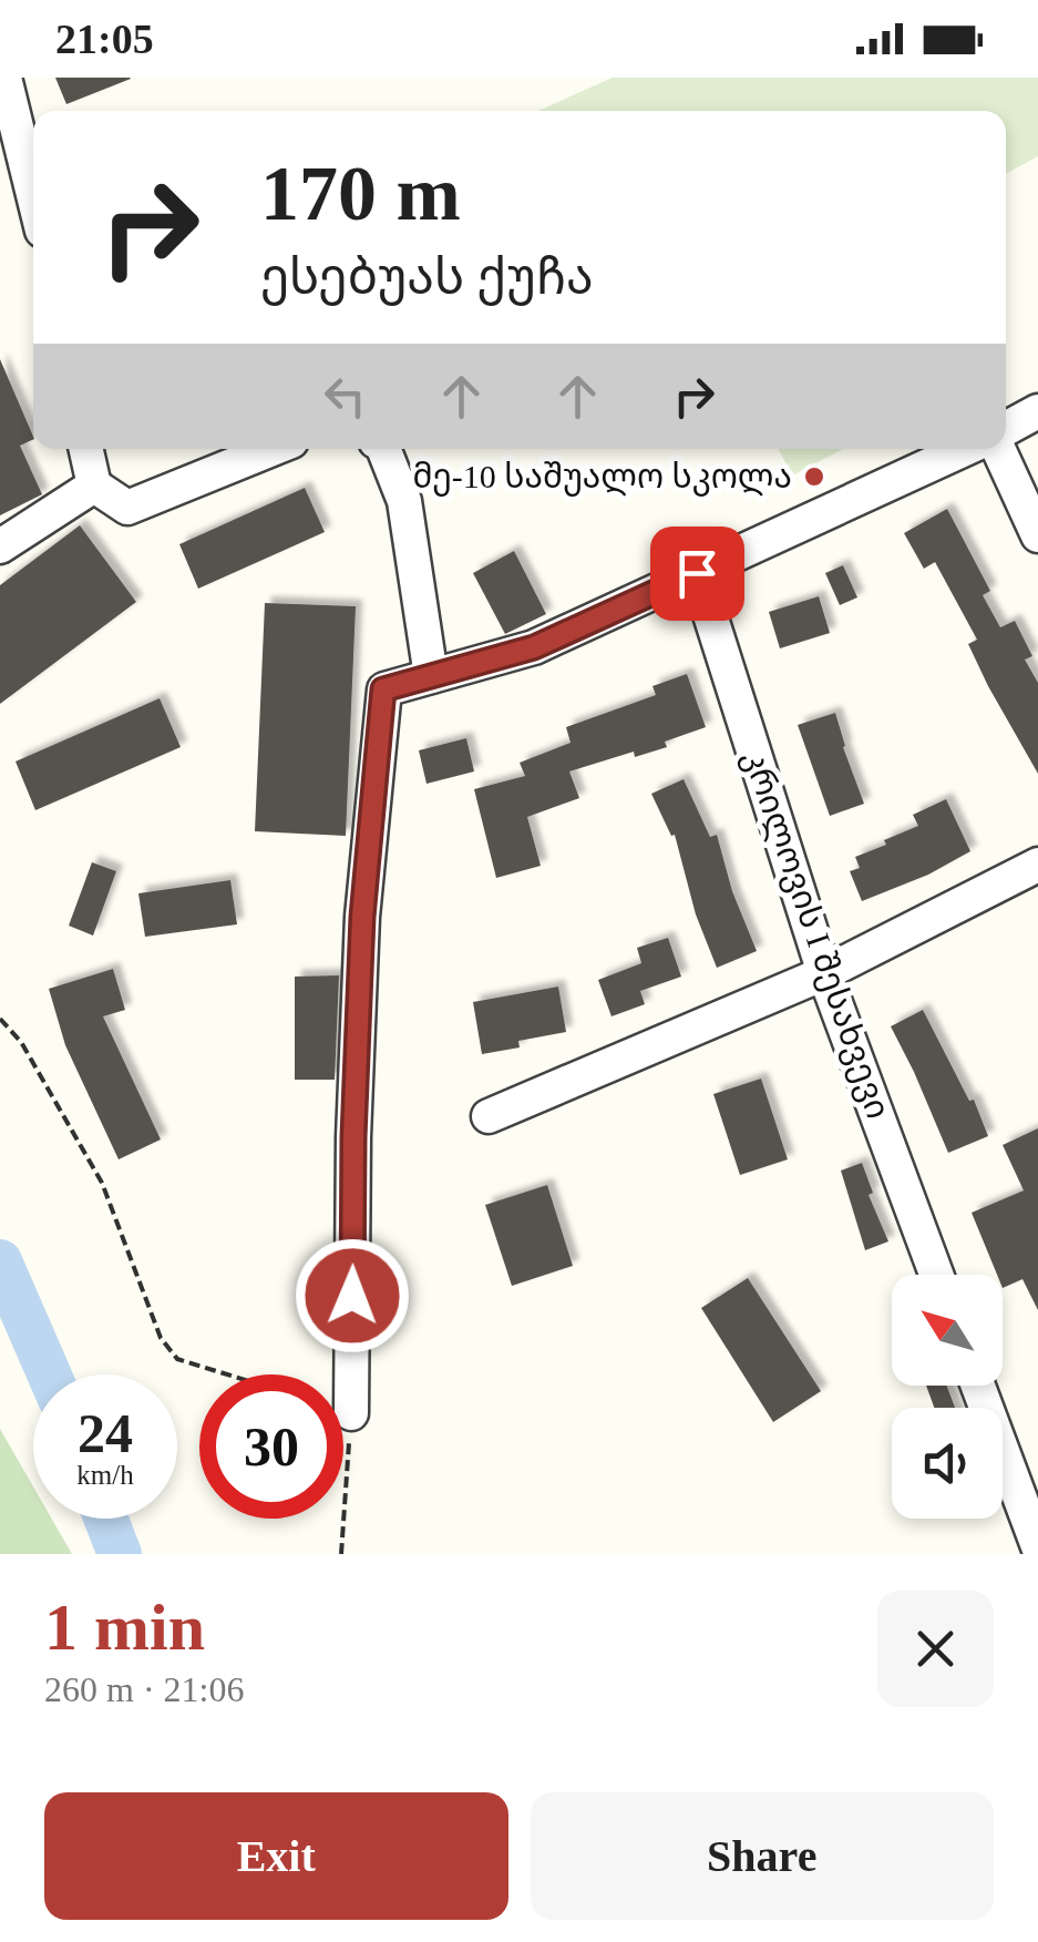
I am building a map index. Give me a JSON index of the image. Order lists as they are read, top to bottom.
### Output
{
  "streets": {
    "street": ["კრილოვის I შესახვევი"]
  },
  "places": ["მე-10 საშუალო სკოლა"],
  "north": "top left",
  "page": {
    "status": "21:05",
    "turn": ["170 m", "ესებუას ქუჩა"],
    "speed": "24 km/h",
    "limit": "30",
    "heading": ["1 min", "260 m · 21:06"],
    "buttons": ["Exit", "Share"]
  }
}
